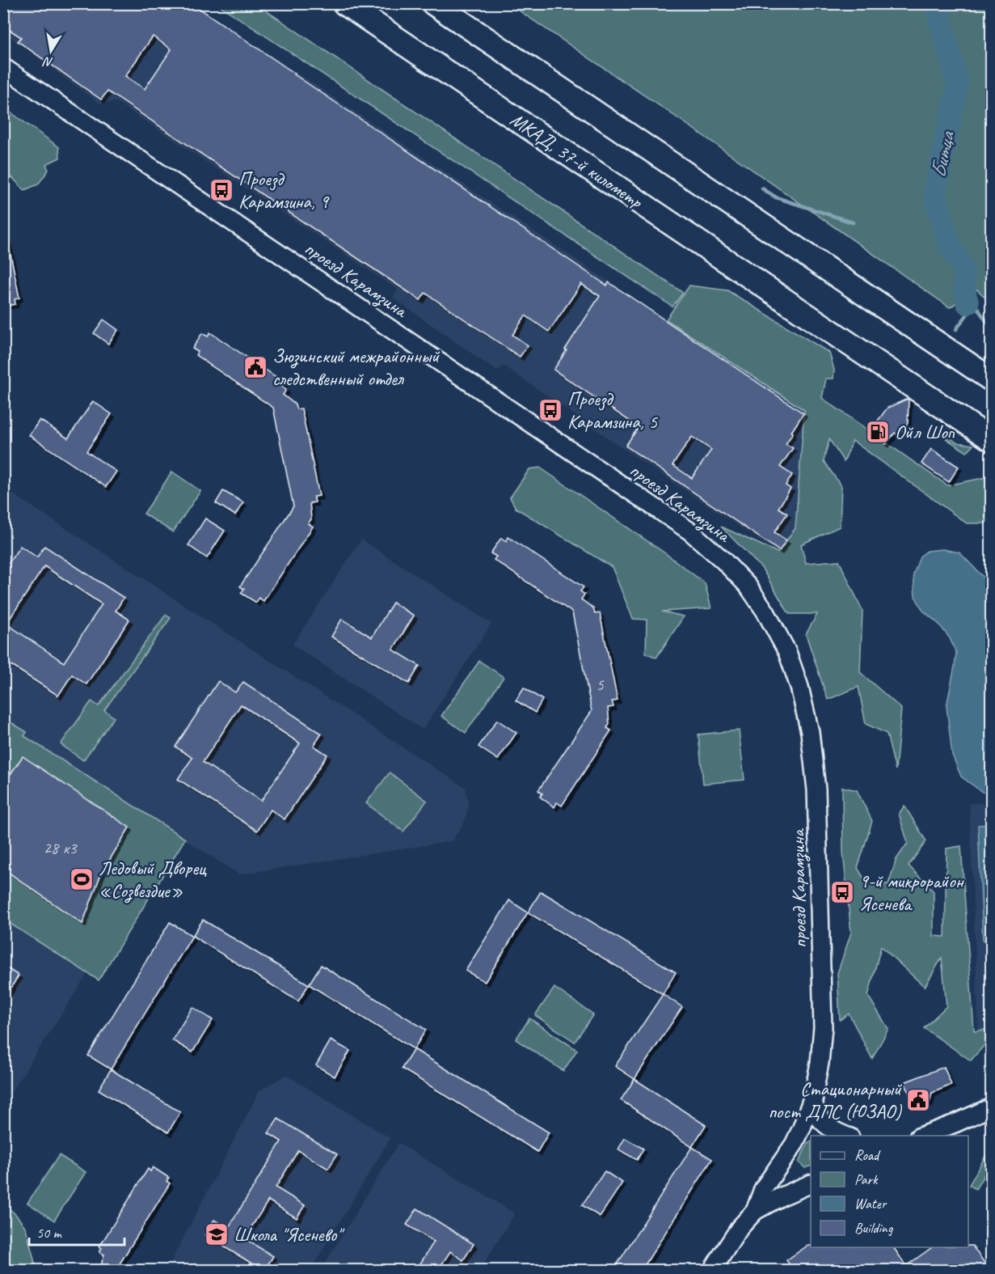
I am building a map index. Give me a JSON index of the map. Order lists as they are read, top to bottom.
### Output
{
  "streets": {
    "highway": ["МКАД, 37-й километр"],
    "street": ["проезд Карамзина"]
  },
  "water": ["Битца"],
  "places": {
    "bus stop": ["Проезд Карамзина, 9", "Проезд Карамзина, 5", "9-й микрорайон Ясенева"],
    "public building": ["Зюзинский межрайонный следственный отдел", "Стационарный пост ДПС (ЮЗАО)"],
    "fuel station": ["Ойл Шоп"],
    "sports": ["Ледовый Дворец «Созвездие»"],
    "school or university": ["Школа \"Ясенево\""]
  },
  "house_numbers": ["5", "28 к3"],
  "legend": [
    "Road",
    "Park",
    "Water",
    "Building"
  ],
  "scale_bar": "50 m",
  "north": "bottom"
}
